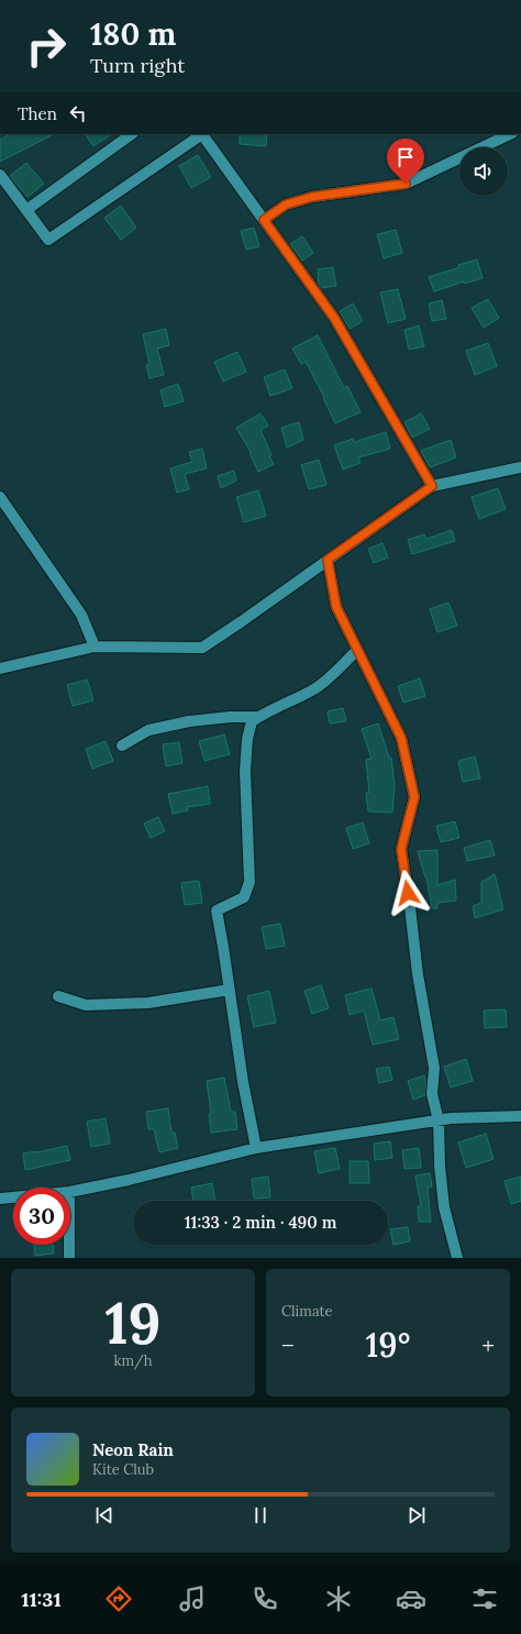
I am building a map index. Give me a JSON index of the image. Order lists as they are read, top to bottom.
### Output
{
  "page": {
    "turn": ["180 m", "Turn right"],
    "then": "Then",
    "limit": "30",
    "trip": "11:33 · 2 min · 490 m",
    "tile": [
      ["19", "km/h"],
      "Climate"
    ],
    "heat": ["−", "19°", "+"],
    "song": ["Neon Rain", "Kite Club"],
    "tabs": "11:31"
  }
}
